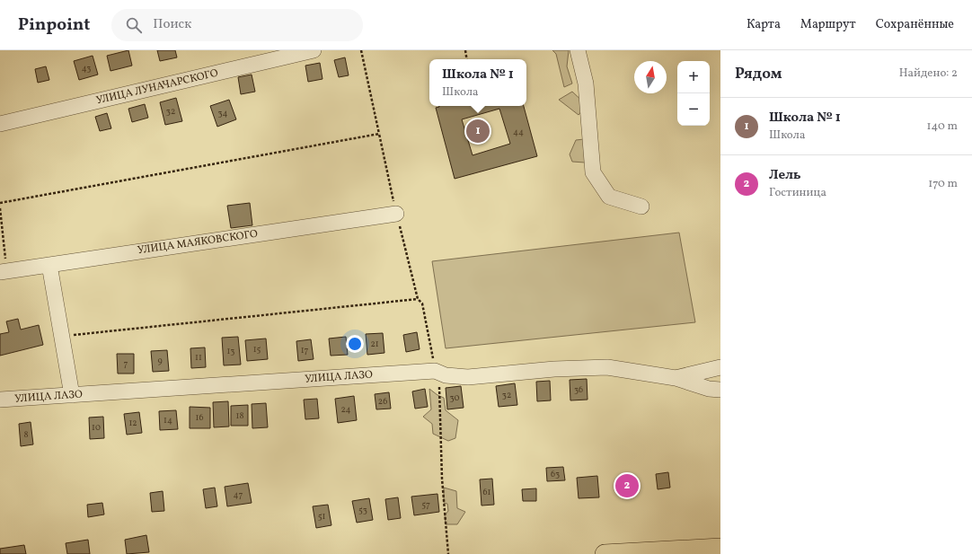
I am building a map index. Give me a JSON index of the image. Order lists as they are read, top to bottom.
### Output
{
  "streets": {
    "street": ["УЛИЦА ЛУНАЧАРСКОГО", "УЛИЦА МАЯКОВСКОГО", "УЛИЦА ЛАЗО"]
  },
  "house_numbers": [
    "43",
    "32",
    "34",
    "44",
    "21",
    "15",
    "17",
    "13",
    "11",
    "9",
    "7",
    "36",
    "32",
    "30",
    "26",
    "24",
    "18",
    "16",
    "14",
    "12",
    "10",
    "8",
    "63",
    "61",
    "47",
    "57",
    "53",
    "51"
  ],
  "north": "top",
  "page": {
    "header": "Pinpoint",
    "search": "Поиск",
    "nav": ["Карта", "Маршрут", "Сохранённые"],
    "heading": ["Рядом", "Найдено: 2"],
    "popup": ["Школа № 1", "Школа"],
    "map_buttons": ["+", "−"],
    "list": [
      {
        "mark": "1",
        "name": "Школа № 1",
        "note": "Школа",
        "value": "140 m"
      },
      {
        "mark": "2",
        "name": "Лель",
        "note": "Гостиница",
        "value": "170 m"
      }
    ],
    "pins": ["1", "2"]
  }
}
